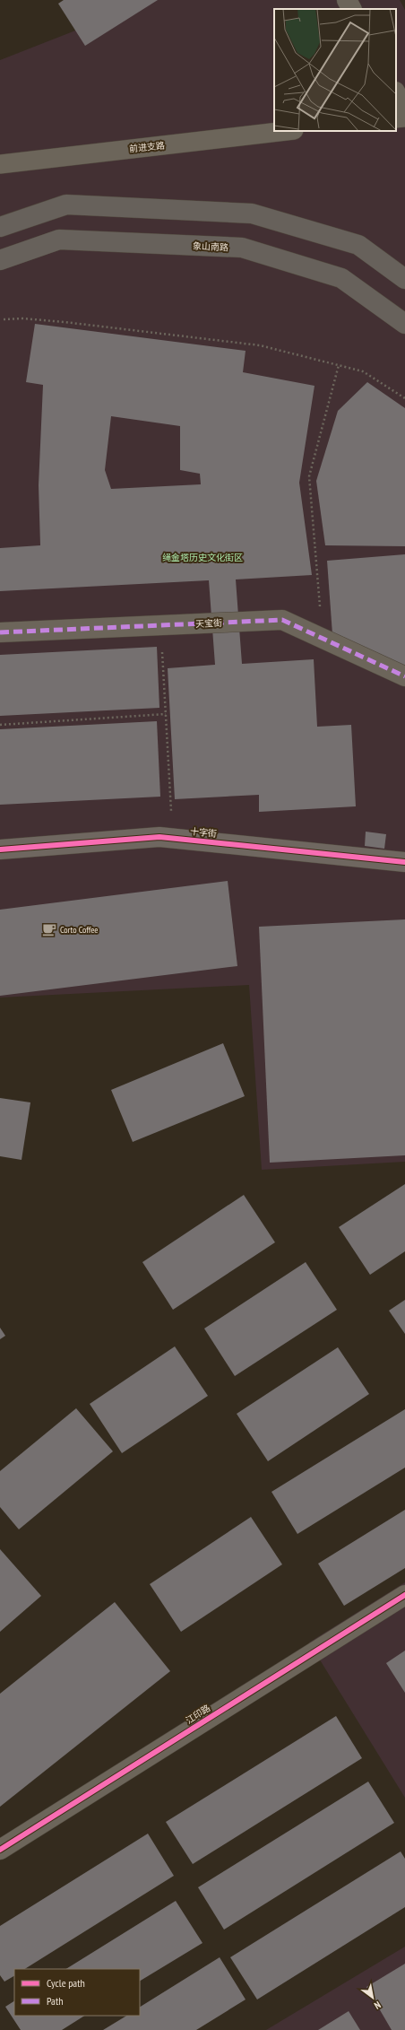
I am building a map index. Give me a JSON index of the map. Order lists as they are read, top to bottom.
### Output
{
  "streets": {
    "main road": ["象山南路"],
    "street": ["天宝街", "十字街", "江印路"],
    "lane": ["前进支路"]
  },
  "parks": ["绳金塔历史文化街区"],
  "places": {
    "cafe": ["Corto Coffee"]
  },
  "legend": ["Cycle path", "Path"],
  "north": "bottom right"
}
